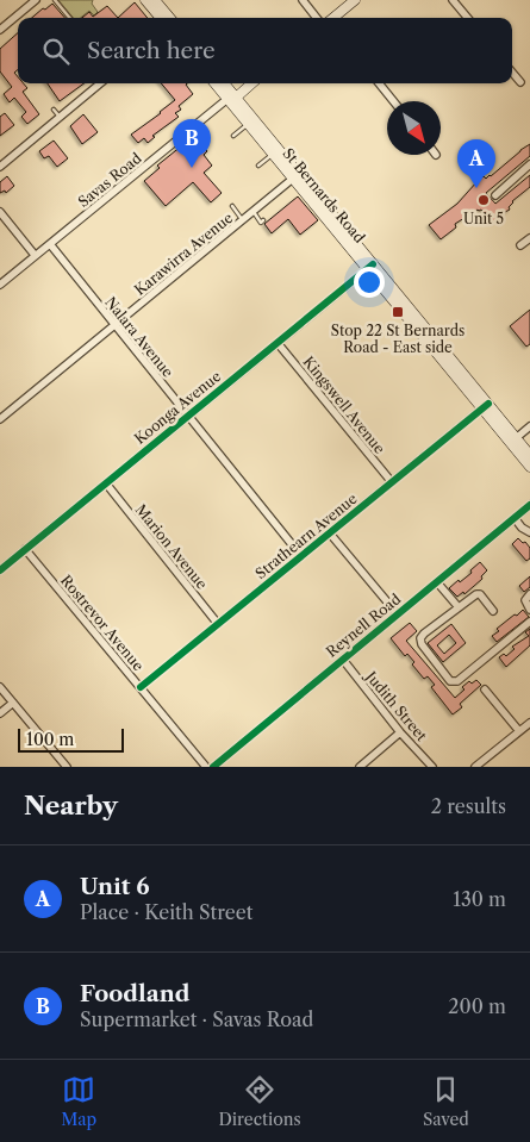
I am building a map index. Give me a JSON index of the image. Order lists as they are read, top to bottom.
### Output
{
  "streets": {
    "main road": ["St Bernards Road"],
    "street": [
      "Savas Road",
      "Karawirra Avenue",
      "Nalara Avenue",
      "Kingswell Avenue",
      "Koonga Avenue",
      "Strathearn Avenue",
      "Marion Avenue",
      "Rostrevor Avenue",
      "Reynell Road",
      "Judith Street"
    ]
  },
  "crossings": [
    ["Savas Road", "St Bernards Road"],
    ["Savas Road", "Nalara Avenue"],
    ["St Bernards Road", "Karawirra Avenue"],
    ["St Bernards Road", "Koonga Avenue"],
    ["St Bernards Road", "Strathearn Avenue"],
    ["Karawirra Avenue", "Nalara Avenue"],
    ["Nalara Avenue", "Koonga Avenue"],
    ["Nalara Avenue", "Strathearn Avenue"],
    ["Kingswell Avenue", "Koonga Avenue"],
    ["Kingswell Avenue", "Strathearn Avenue"],
    ["Koonga Avenue", "Marion Avenue"],
    ["Koonga Avenue", "Rostrevor Avenue"],
    ["Strathearn Avenue", "Marion Avenue"],
    ["Strathearn Avenue", "Rostrevor Avenue"],
    ["Reynell Road", "Judith Street"]
  ],
  "places": {
    "other": ["Unit 5"],
    "transit": ["Stop 22 St Bernards Road - East side"]
  },
  "scale_bar": "100 m",
  "north": "bottom right",
  "page": {
    "search": "Search here",
    "pins": ["B", "A"],
    "scale": "100 m",
    "heading": ["Nearby", "2 results"],
    "list": [
      {
        "mark": "A",
        "name": "Unit 6",
        "note": "Place · Keith Street",
        "value": "130 m"
      },
      {
        "mark": "B",
        "name": "Foodland",
        "note": "Supermarket · Savas Road",
        "value": "200 m"
      }
    ],
    "nav": ["Map", "Directions", "Saved"]
  }
}
